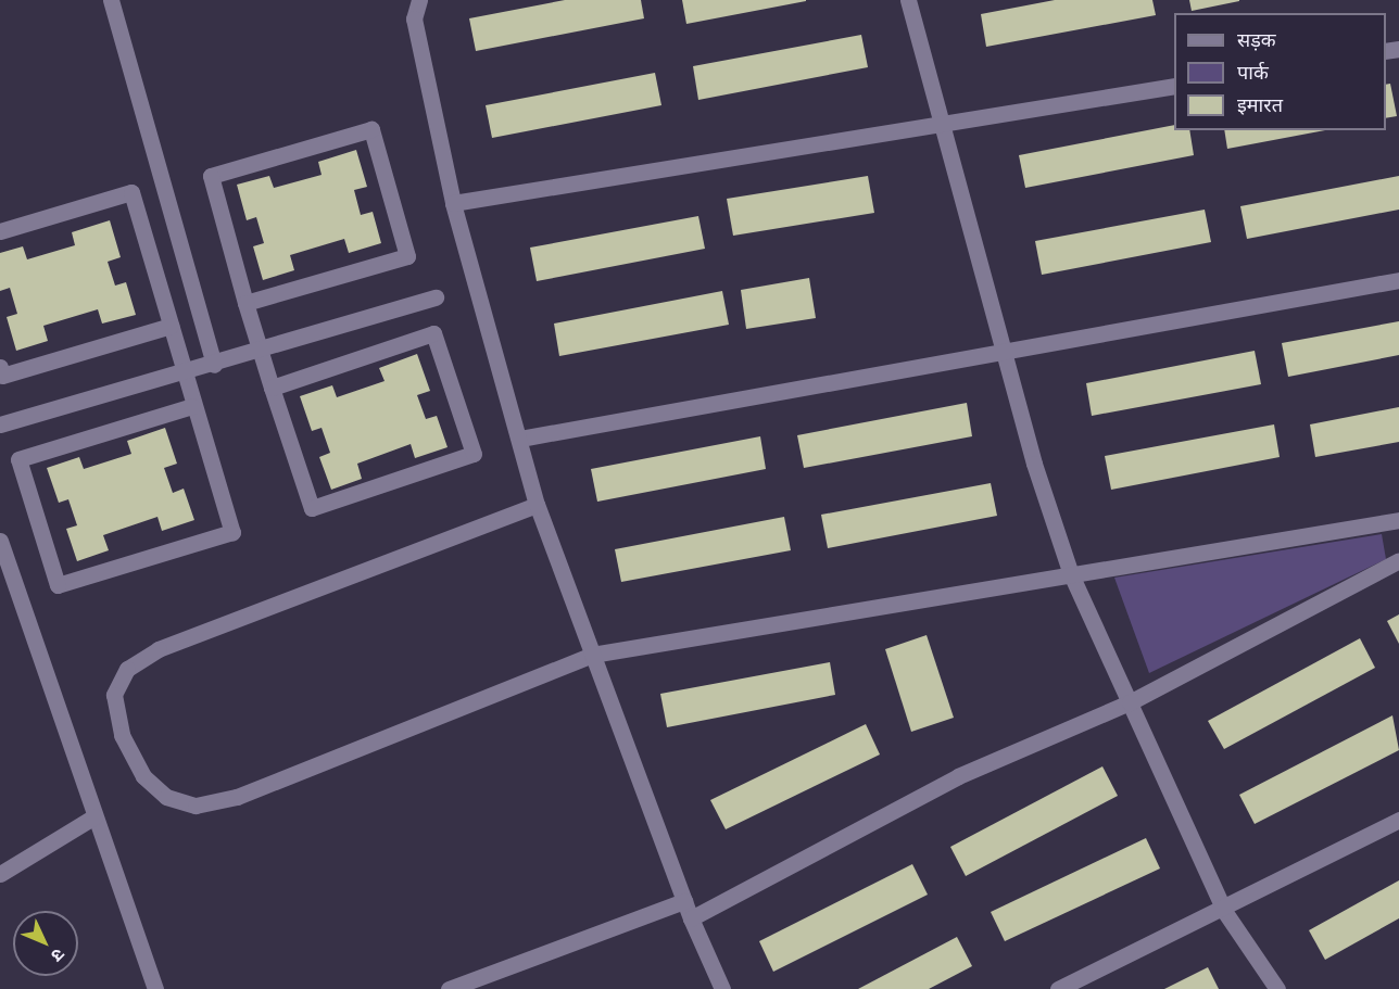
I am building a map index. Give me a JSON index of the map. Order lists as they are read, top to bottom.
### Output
{
  "legend": ["सड़क", "पार्क", "इमारत"],
  "north": "bottom right"
}
